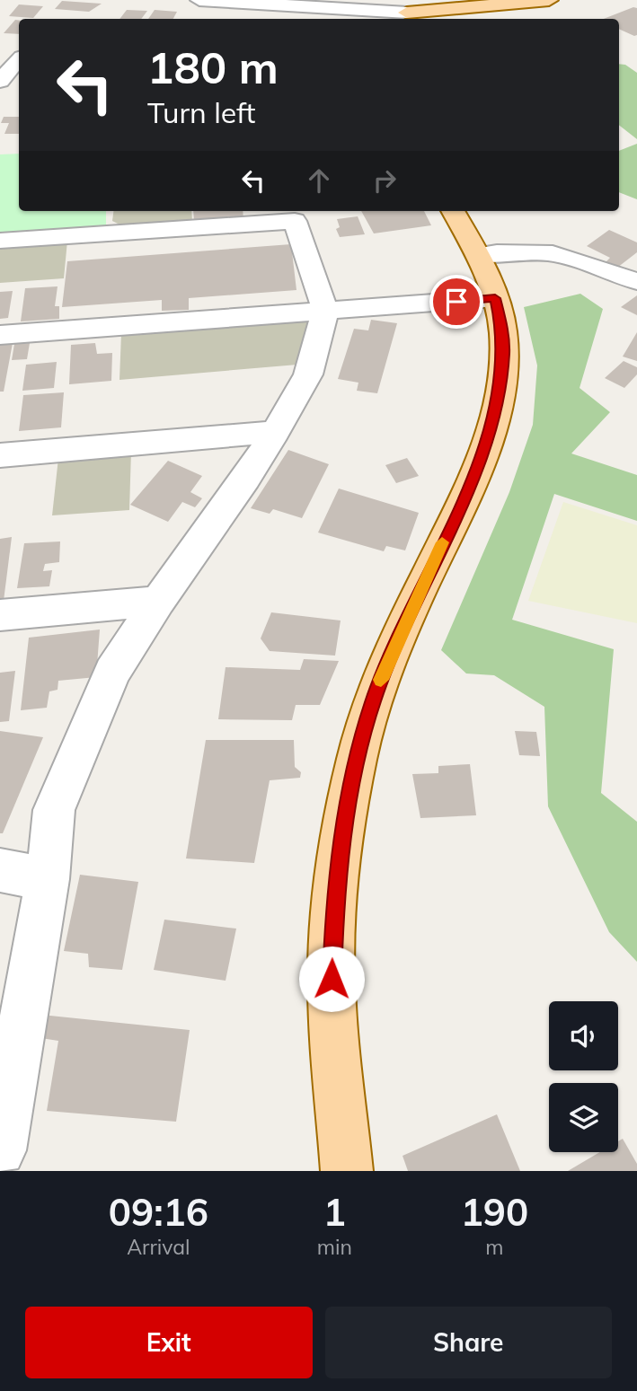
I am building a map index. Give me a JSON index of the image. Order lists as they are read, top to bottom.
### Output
{
  "page": {
    "turn": ["180 m", "Turn left"],
    "eta": [
      "09:16",
      "Arrival",
      "1",
      "min",
      "190",
      "m"
    ],
    "buttons": ["Exit", "Share"]
  }
}
